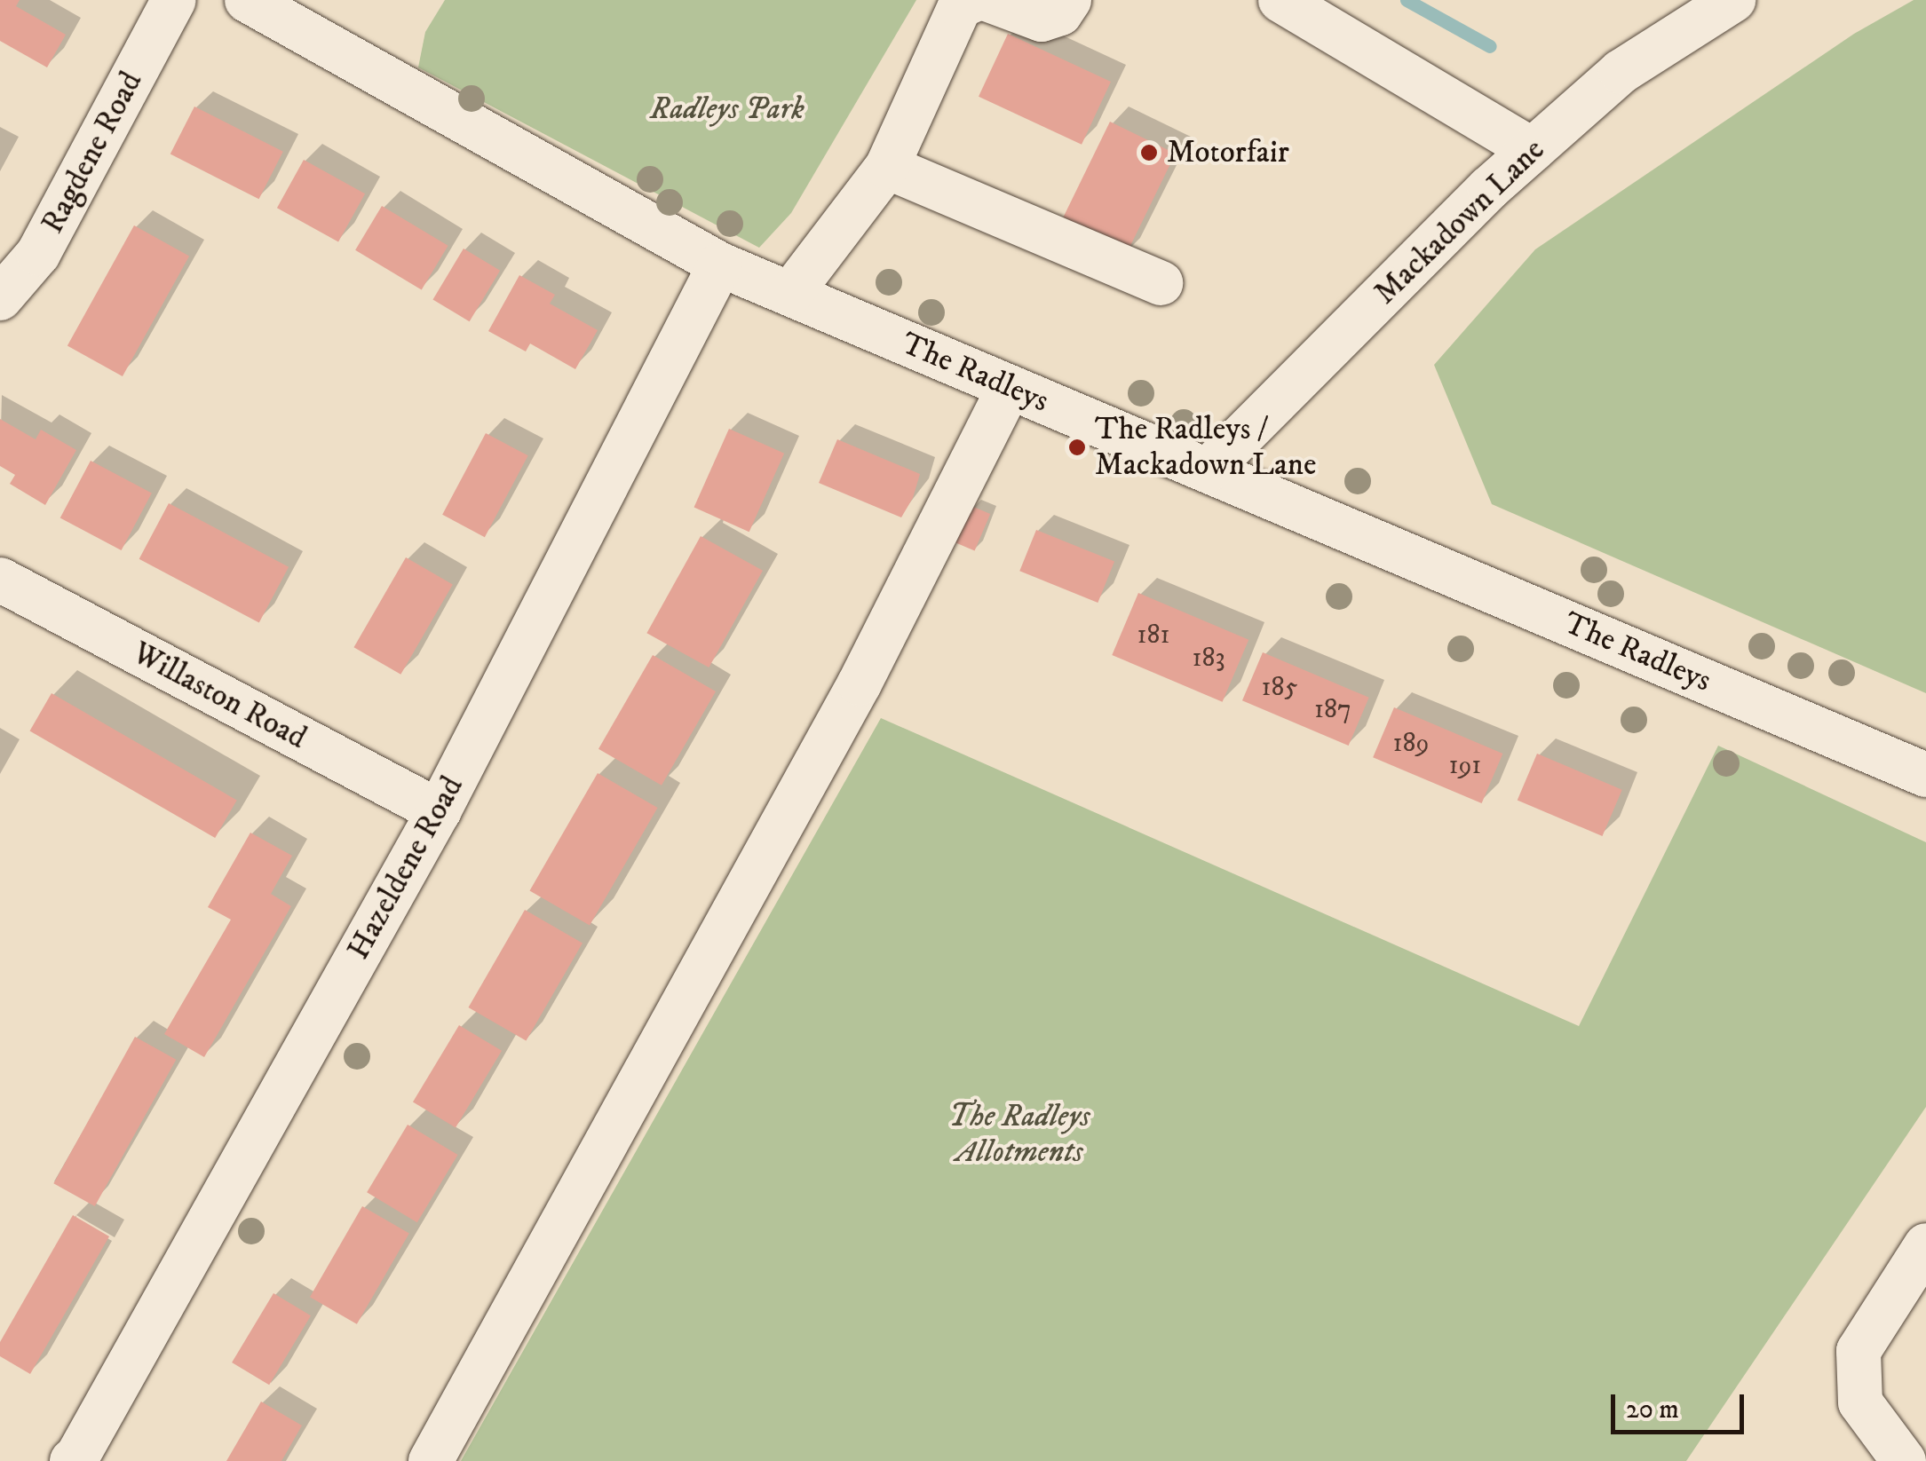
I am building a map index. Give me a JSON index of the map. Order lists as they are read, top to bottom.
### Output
{
  "streets": {
    "street": [
      "Ragdene Road",
      "Mackadown Lane",
      "The Radleys",
      "Willaston Road",
      "Hazeldene Road"
    ]
  },
  "crossings": [
    ["Mackadown Lane", "The Radleys"],
    ["The Radleys", "Hazeldene Road"],
    ["Willaston Road", "Hazeldene Road"]
  ],
  "parks": ["Radleys Park", "The Radleys Allotments"],
  "places": ["Motorfair", "The Radleys / Mackadown Lane"],
  "house_numbers": [
    "181",
    "183",
    "185",
    "187",
    "189",
    "191"
  ],
  "scale_bar": "20 m"
}
